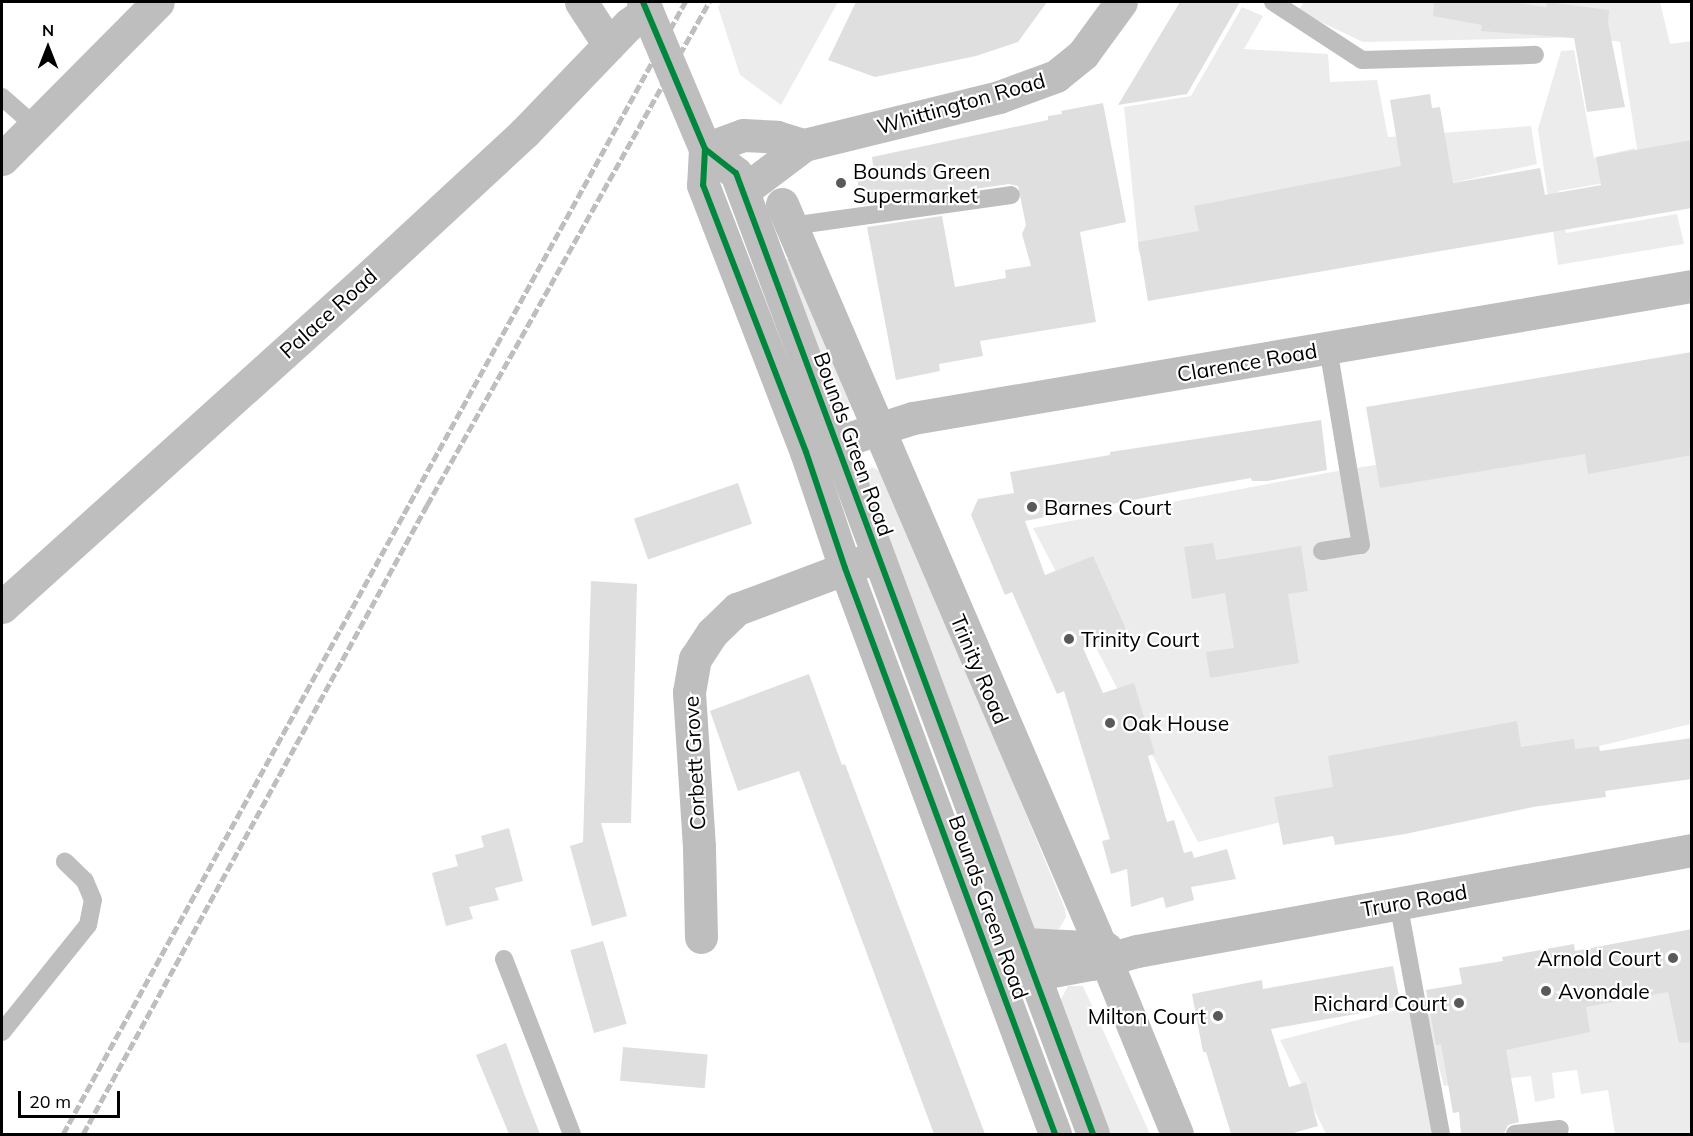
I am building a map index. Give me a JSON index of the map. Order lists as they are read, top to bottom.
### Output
{
  "streets": {
    "street": [
      "Whittington Road",
      "Palace Road",
      "Clarence Road",
      "Bounds Green Road",
      "Trinity Road",
      "Corbett Grove",
      "Truro Road"
    ]
  },
  "crossings": [
    ["Whittington Road", "Bounds Green Road"],
    ["Palace Road", "Bounds Green Road"],
    ["Clarence Road", "Bounds Green Road"],
    ["Clarence Road", "Trinity Road"],
    ["Bounds Green Road", "Corbett Grove"],
    ["Bounds Green Road", "Truro Road"],
    ["Trinity Road", "Truro Road"]
  ],
  "places": [
    "Bounds Green Supermarket",
    "Barnes Court",
    "Trinity Court",
    "Oak House",
    "Arnold Court",
    "Avondale",
    "Richard Court",
    "Milton Court"
  ],
  "scale_bar": "20 m",
  "north": "top"
}
